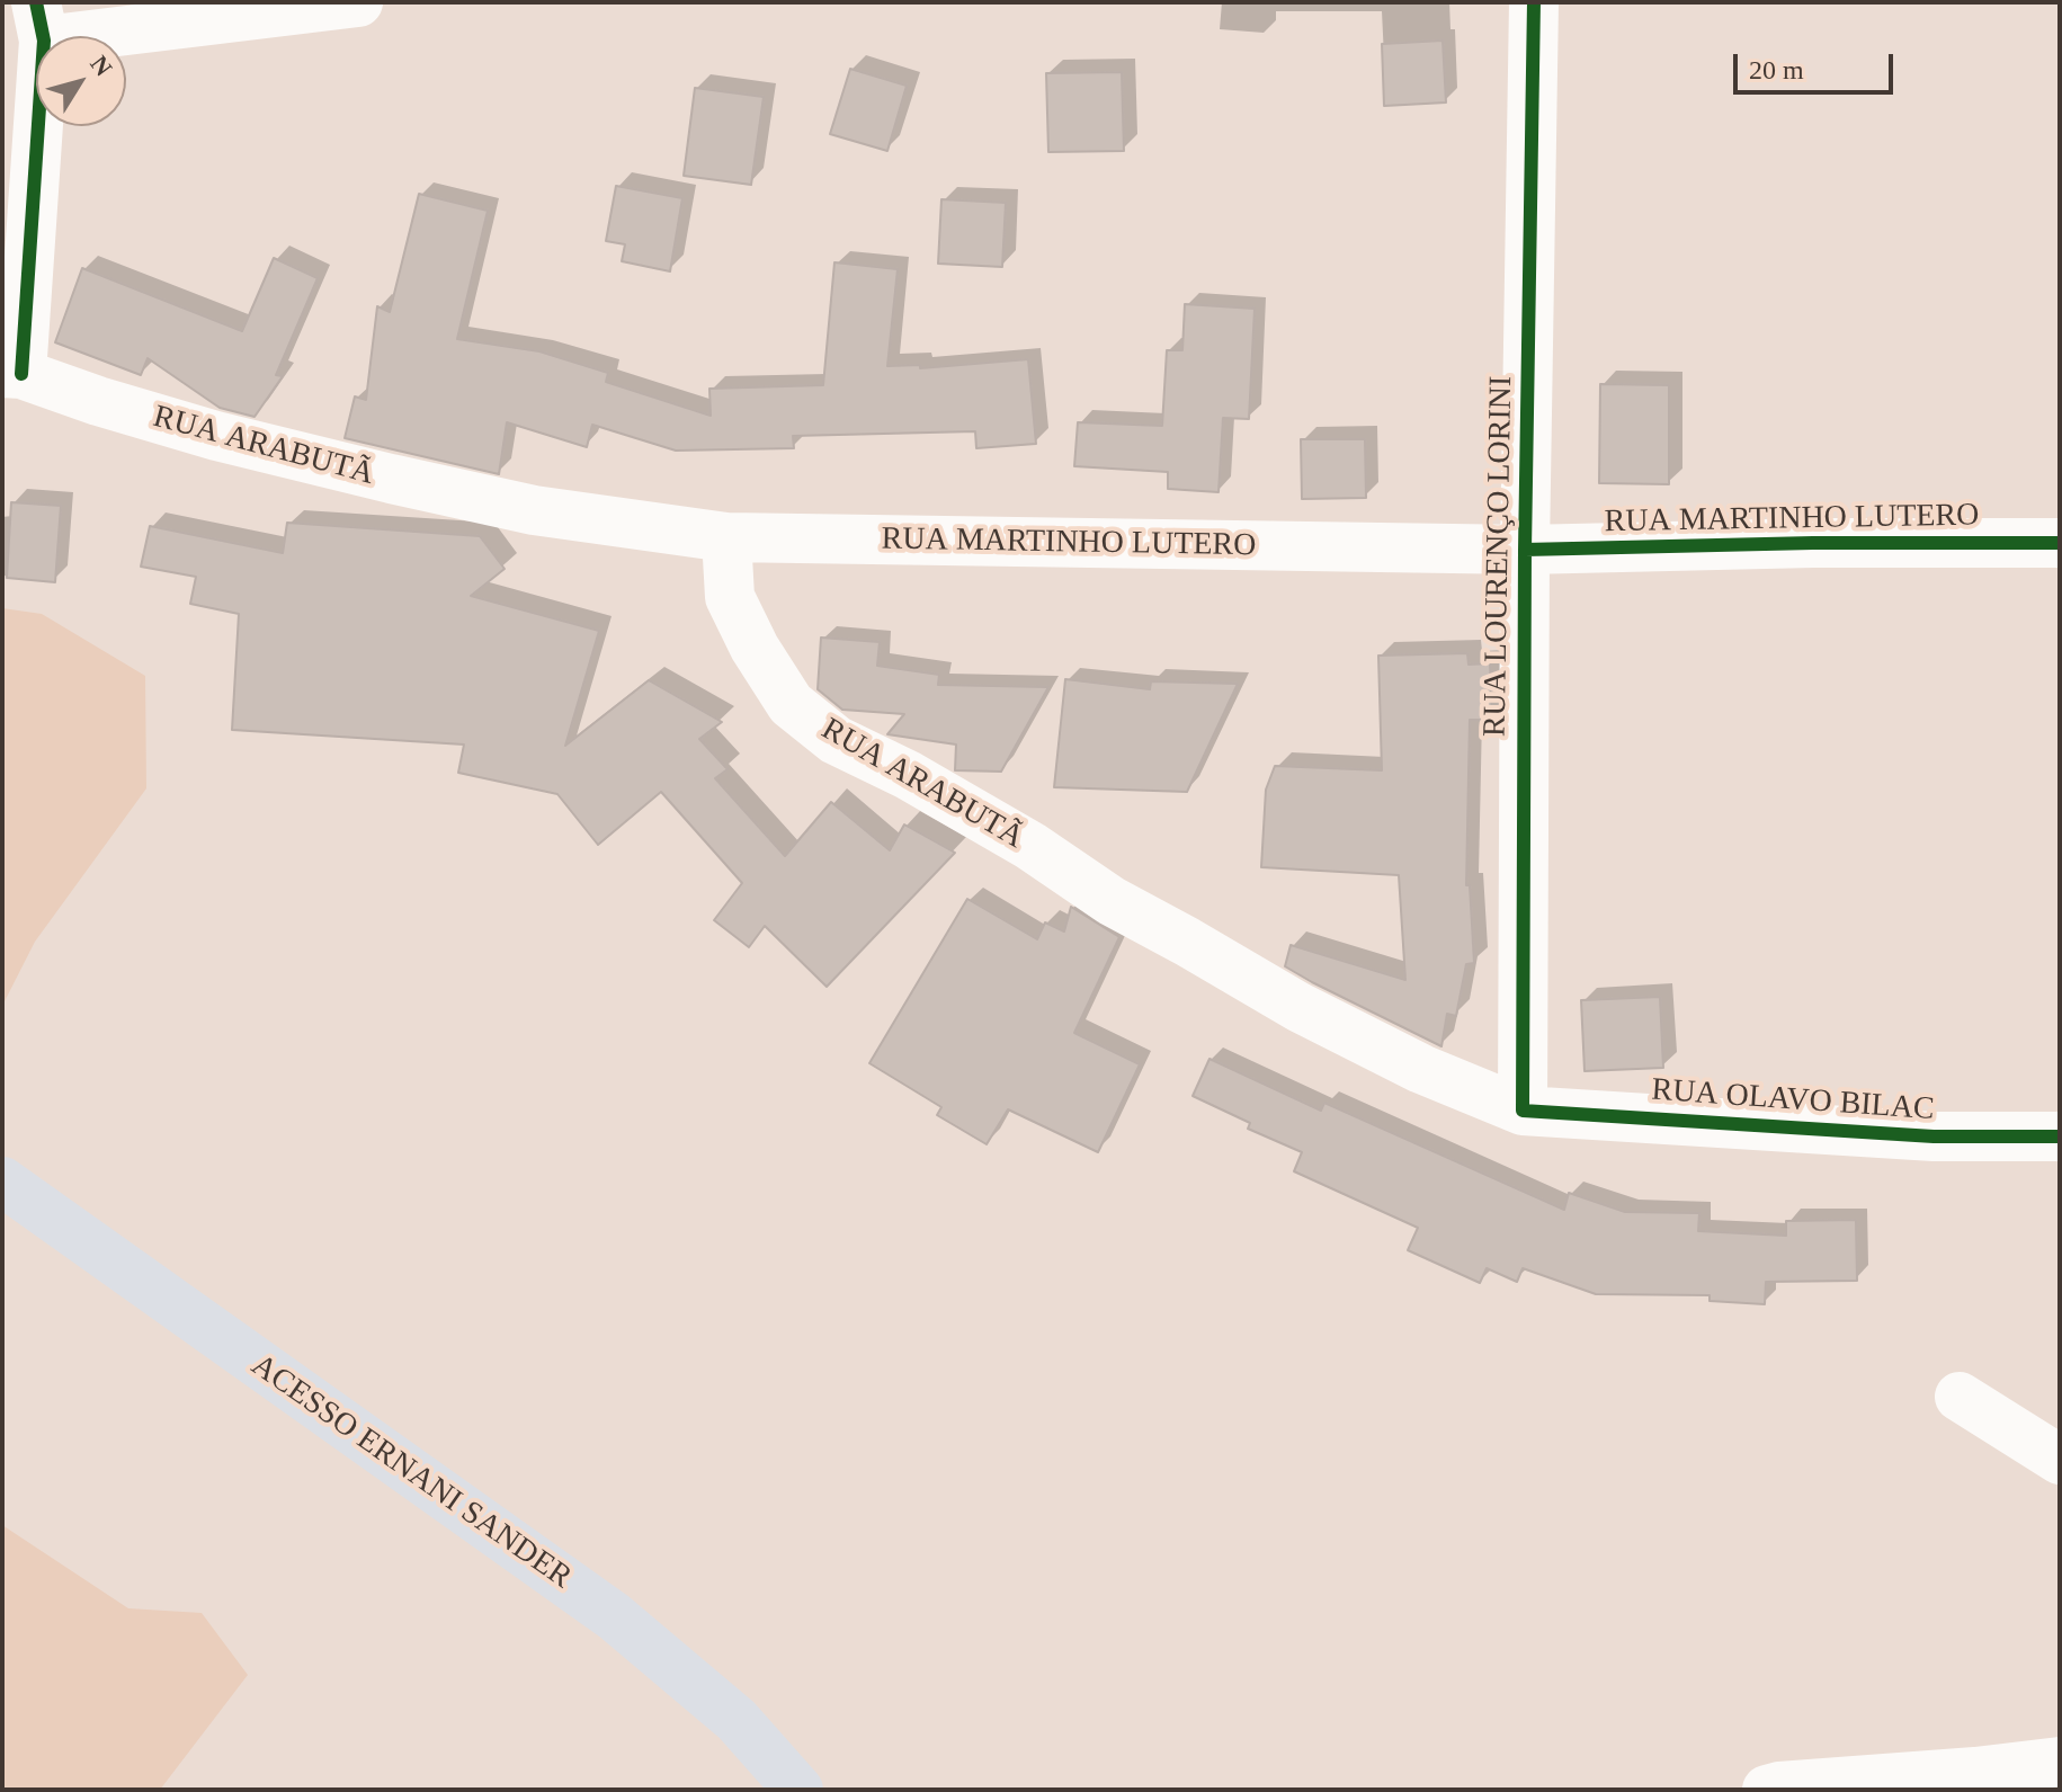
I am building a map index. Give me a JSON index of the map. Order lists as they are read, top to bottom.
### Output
{
  "streets": {
    "highway": ["ACESSO ERNANI SANDER"],
    "street": [
      "RUA ARABUTÃ",
      "RUA MARTINHO LUTERO",
      "RUA LOURENÇO LORINI",
      "RUA OLAVO BILAC"
    ]
  },
  "crossings": [
    ["RUA ARABUTÃ", "RUA MARTINHO LUTERO"],
    ["RUA ARABUTÃ", "RUA LOURENÇO LORINI"],
    ["RUA ARABUTÃ", "RUA OLAVO BILAC"],
    ["RUA MARTINHO LUTERO", "RUA LOURENÇO LORINI"],
    ["RUA LOURENÇO LORINI", "RUA OLAVO BILAC"]
  ],
  "scale_bar": "20 m",
  "north": "top right"
}
